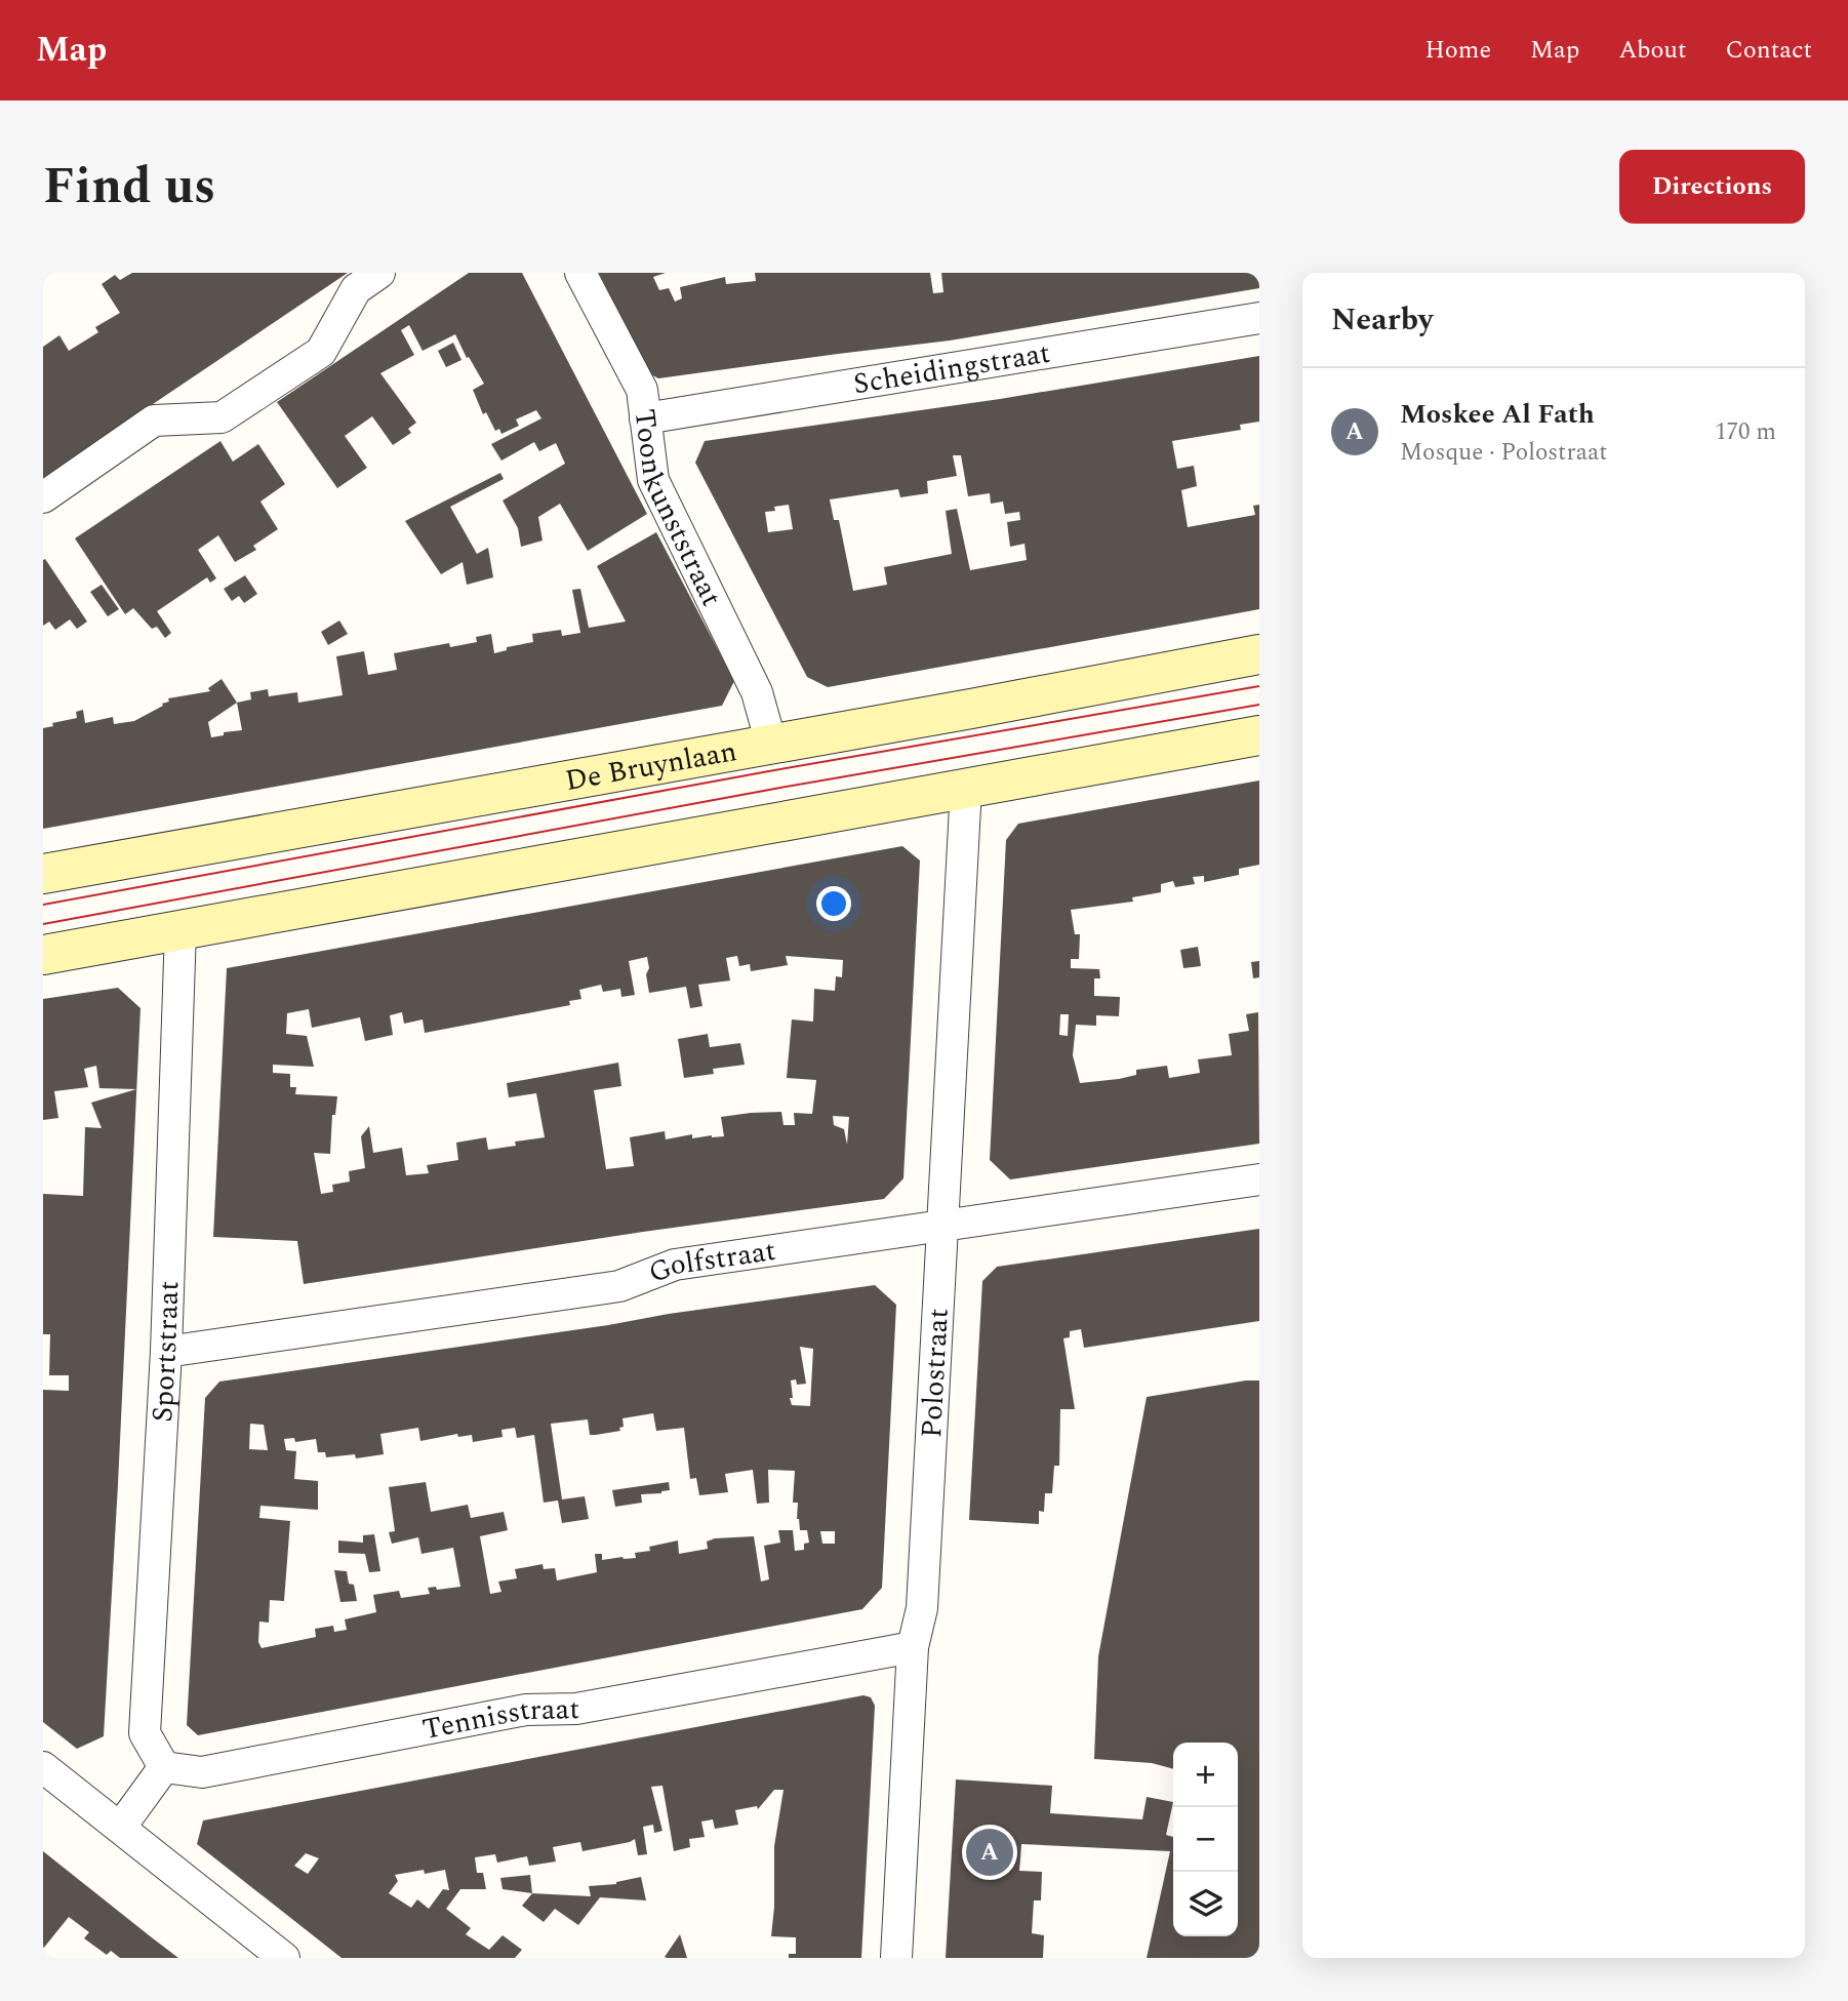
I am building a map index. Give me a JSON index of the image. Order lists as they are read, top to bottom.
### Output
{
  "streets": {
    "main road": ["De Bruynlaan"],
    "street": [
      "Scheidingstraat",
      "Toonkunststraat",
      "Golfstraat",
      "Sportstraat",
      "Polostraat",
      "Tennisstraat"
    ]
  },
  "crossings": [
    ["Scheidingstraat", "Toonkunststraat"],
    ["Toonkunststraat", "De Bruynlaan"],
    ["Golfstraat", "Sportstraat"],
    ["Golfstraat", "Polostraat"],
    ["Sportstraat", "Tennisstraat"],
    ["Polostraat", "Tennisstraat"]
  ],
  "page": {
    "header": "Map",
    "nav": [
      "Home",
      "Map",
      "About",
      "Contact"
    ],
    "title": "Find us",
    "buttons": "Directions",
    "heading": "Nearby",
    "list": [
      {
        "mark": "A",
        "name": "Moskee Al Fath",
        "note": "Mosque · Polostraat",
        "value": "170 m"
      }
    ],
    "map_buttons": ["+", "−"],
    "pins": "A"
  }
}
